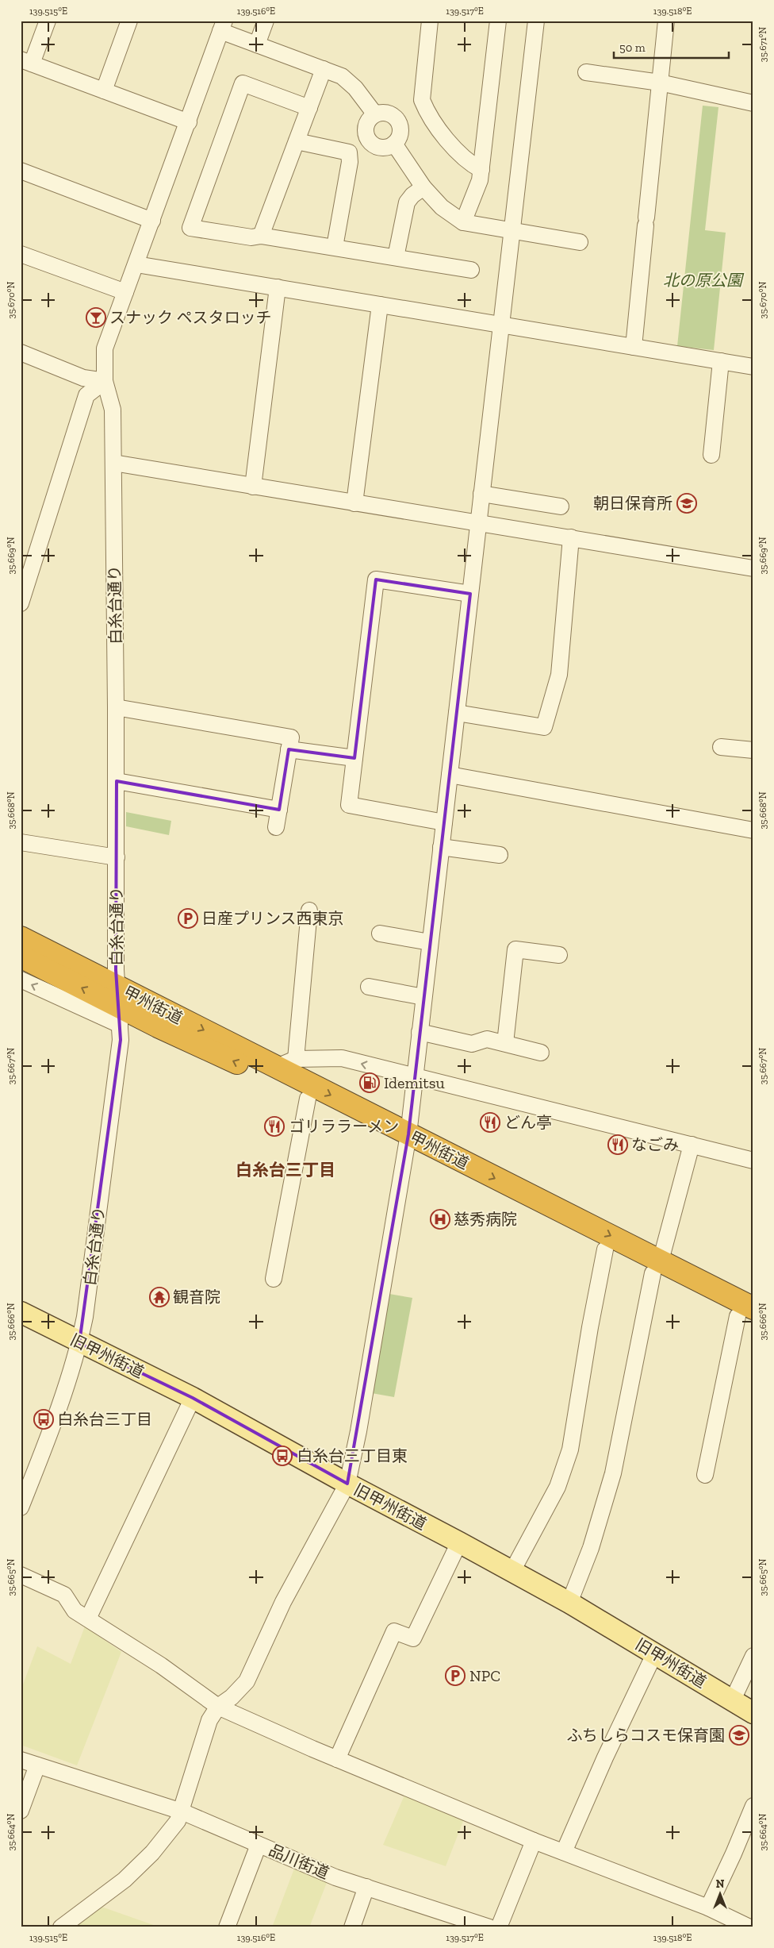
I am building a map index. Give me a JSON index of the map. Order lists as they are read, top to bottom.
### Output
{
  "streets": {
    "highway": ["甲州街道"],
    "main road": ["旧甲州街道"],
    "street": ["白糸台通り", "品川街道"]
  },
  "crossings": [
    ["白糸台通り", "甲州街道"],
    ["白糸台通り", "旧甲州街道"]
  ],
  "districts": ["白糸台三丁目"],
  "parks": ["北の原公園"],
  "places": {
    "bar": ["スナック ペスタロッチ"],
    "school or university": ["朝日保育所", "ふちしらコスモ保育園"],
    "parking": ["日産プリンス西東京", "NPC"],
    "fuel station": ["Idemitsu"],
    "restaurant": ["どん亭", "ゴリララーメン", "なごみ"],
    "hospital": ["慈秀病院"],
    "temple": ["観音院"],
    "bus stop": ["白糸台三丁目", "白糸台三丁目東"]
  },
  "scale_bar": "50 m",
  "north": "top",
  "coordinates": [
    "139.515°E",
    "139.516°E",
    "139.517°E",
    "139.518°E",
    "35.671°N",
    "35.670°N",
    "35.669°N",
    "35.668°N",
    "35.667°N",
    "35.666°N",
    "35.665°N",
    "35.664°N"
  ]
}
